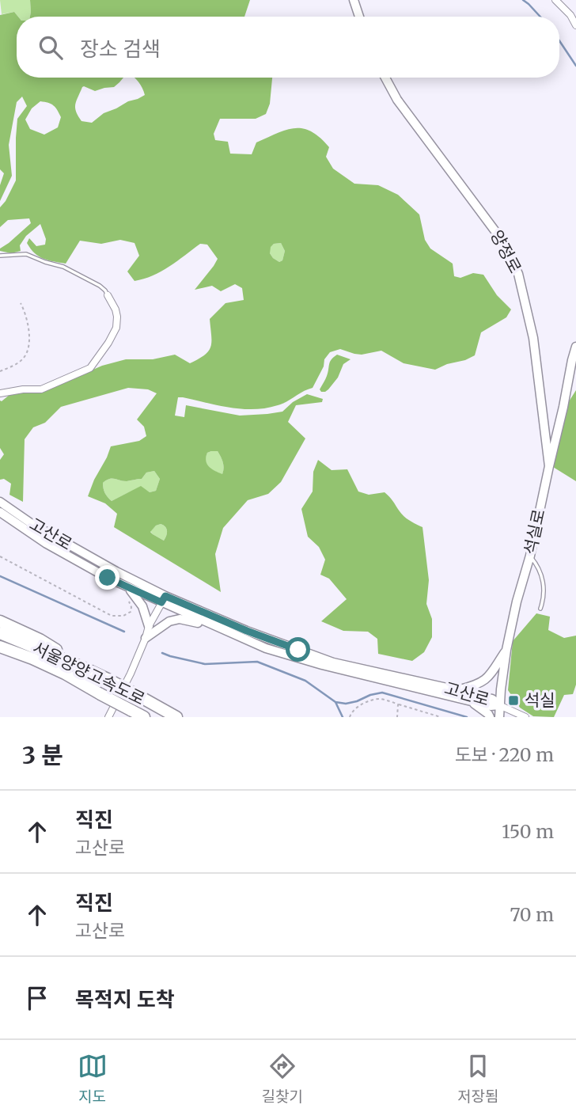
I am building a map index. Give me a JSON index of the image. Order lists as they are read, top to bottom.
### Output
{
  "streets": {
    "highway": ["서울양양고속도로"],
    "street": ["양정로", "석실로", "고산로"]
  },
  "crossings": [
    ["양정로", "석실로"],
    ["석실로", "고산로"]
  ],
  "places": {
    "transit": ["석실"]
  },
  "page": {
    "search": "장소 검색",
    "heading": ["3 분", "도보 · 220 m"],
    "list": [
      ["직진", "고산로", "150 m"],
      ["직진", "고산로", "70 m"],
      "목적지 도착"
    ],
    "nav": ["지도", "길찾기", "저장됨"]
  }
}
